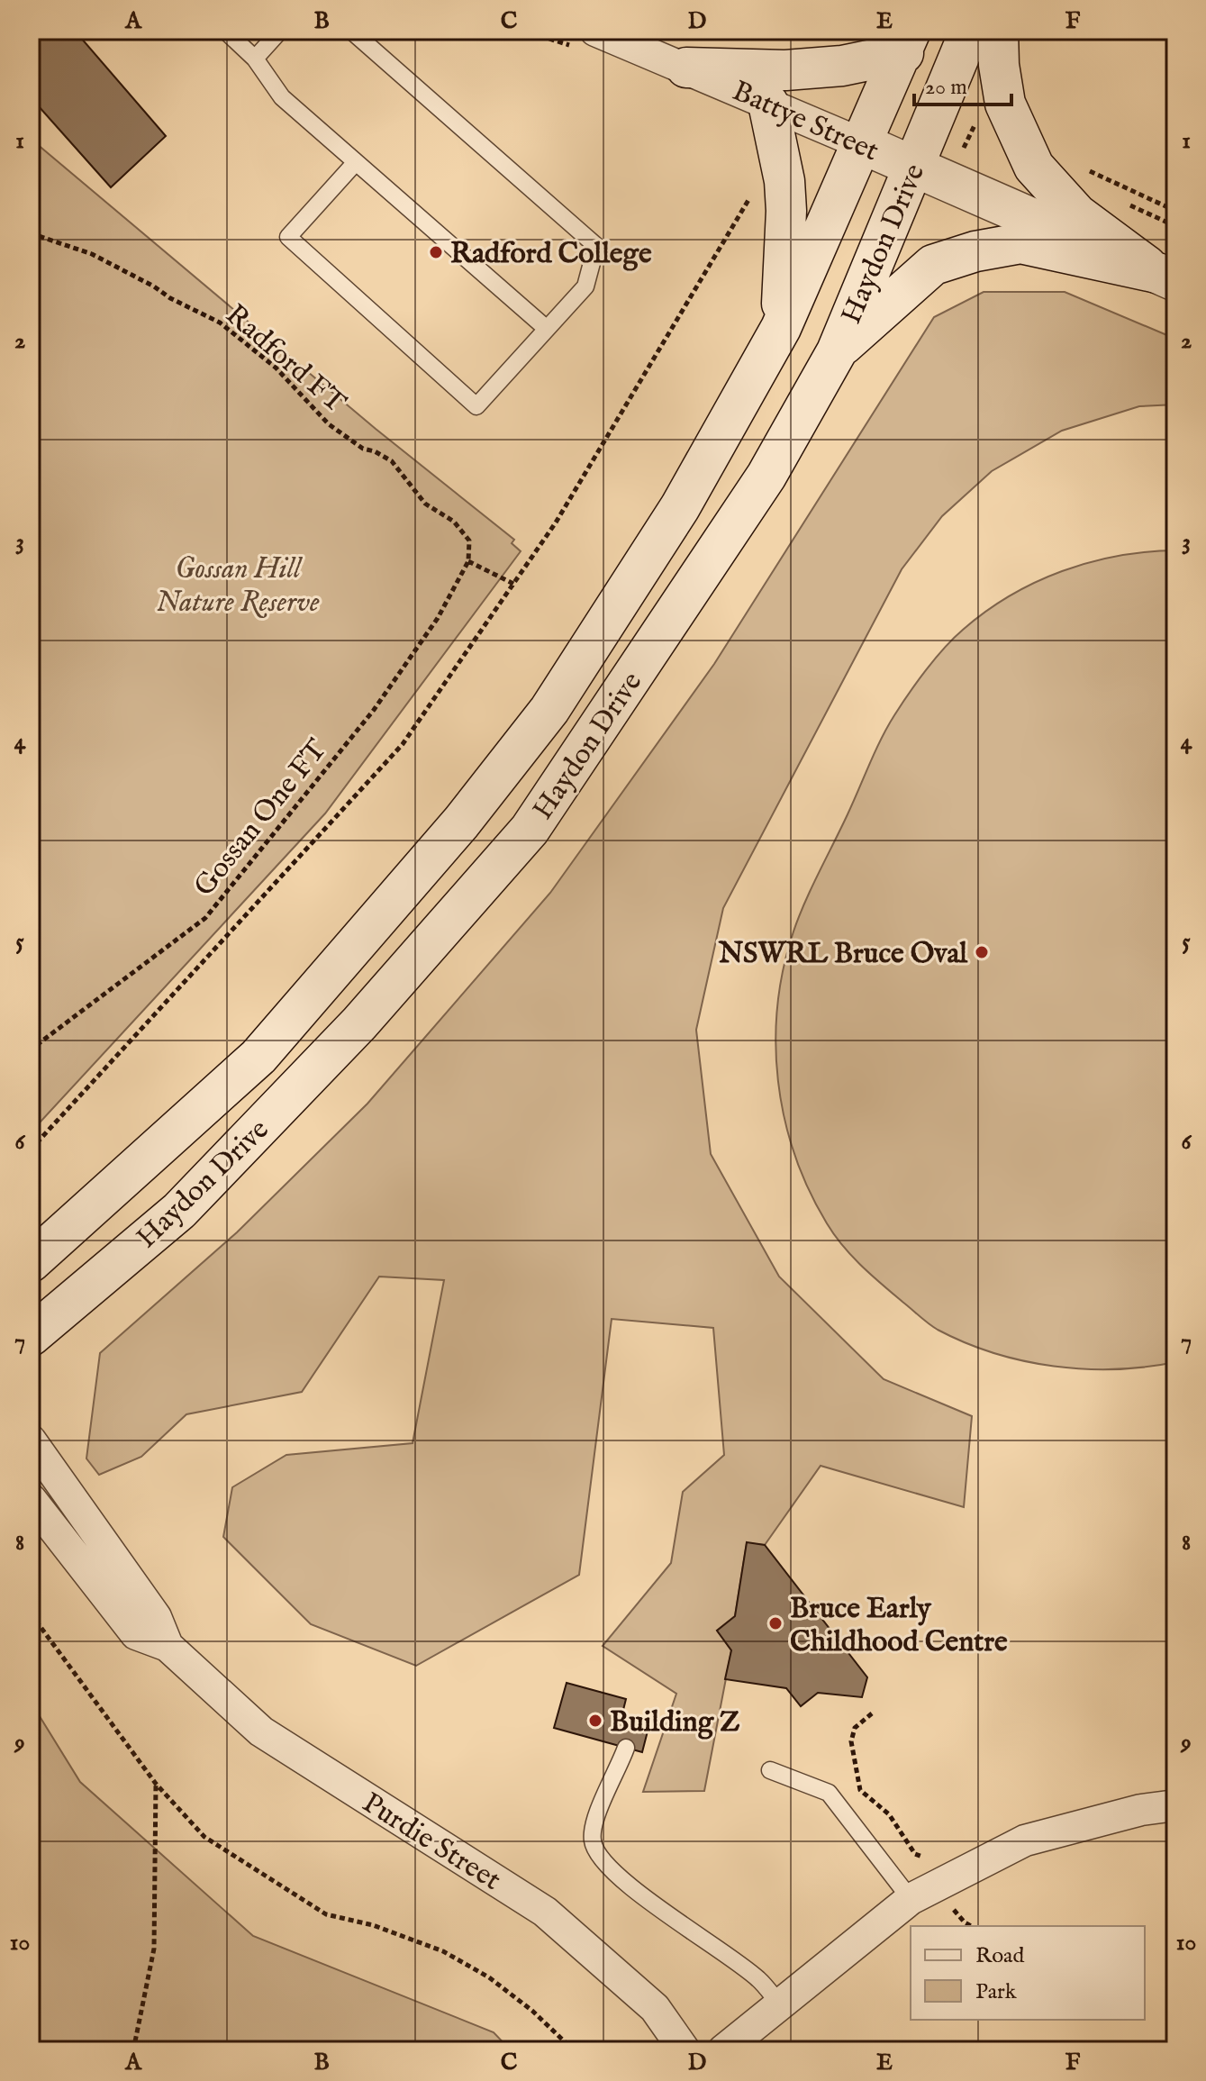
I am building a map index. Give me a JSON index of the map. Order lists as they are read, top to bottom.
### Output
{
  "streets": {
    "main road": ["Battye Street", "Haydon Drive"],
    "street": ["Purdie Street"],
    "path": ["Radford FT", "Gossan One FT"]
  },
  "crossings": [
    ["Battye Street", "Haydon Drive"],
    ["Radford FT", "Gossan One FT"]
  ],
  "parks": ["Gossan Hill Nature Reserve"],
  "places": [
    "Radford College",
    "NSWRL Bruce Oval",
    "Bruce Early Childhood Centre",
    "Building Z"
  ],
  "legend": ["Road", "Park"],
  "scale_bar": "20 m",
  "grid": {
    "columns": [
      "A",
      "B",
      "C",
      "D",
      "E",
      "F"
    ],
    "rows": [
      "1",
      "2",
      "3",
      "4",
      "5",
      "6",
      "7",
      "8",
      "9",
      "10"
    ]
  }
}
